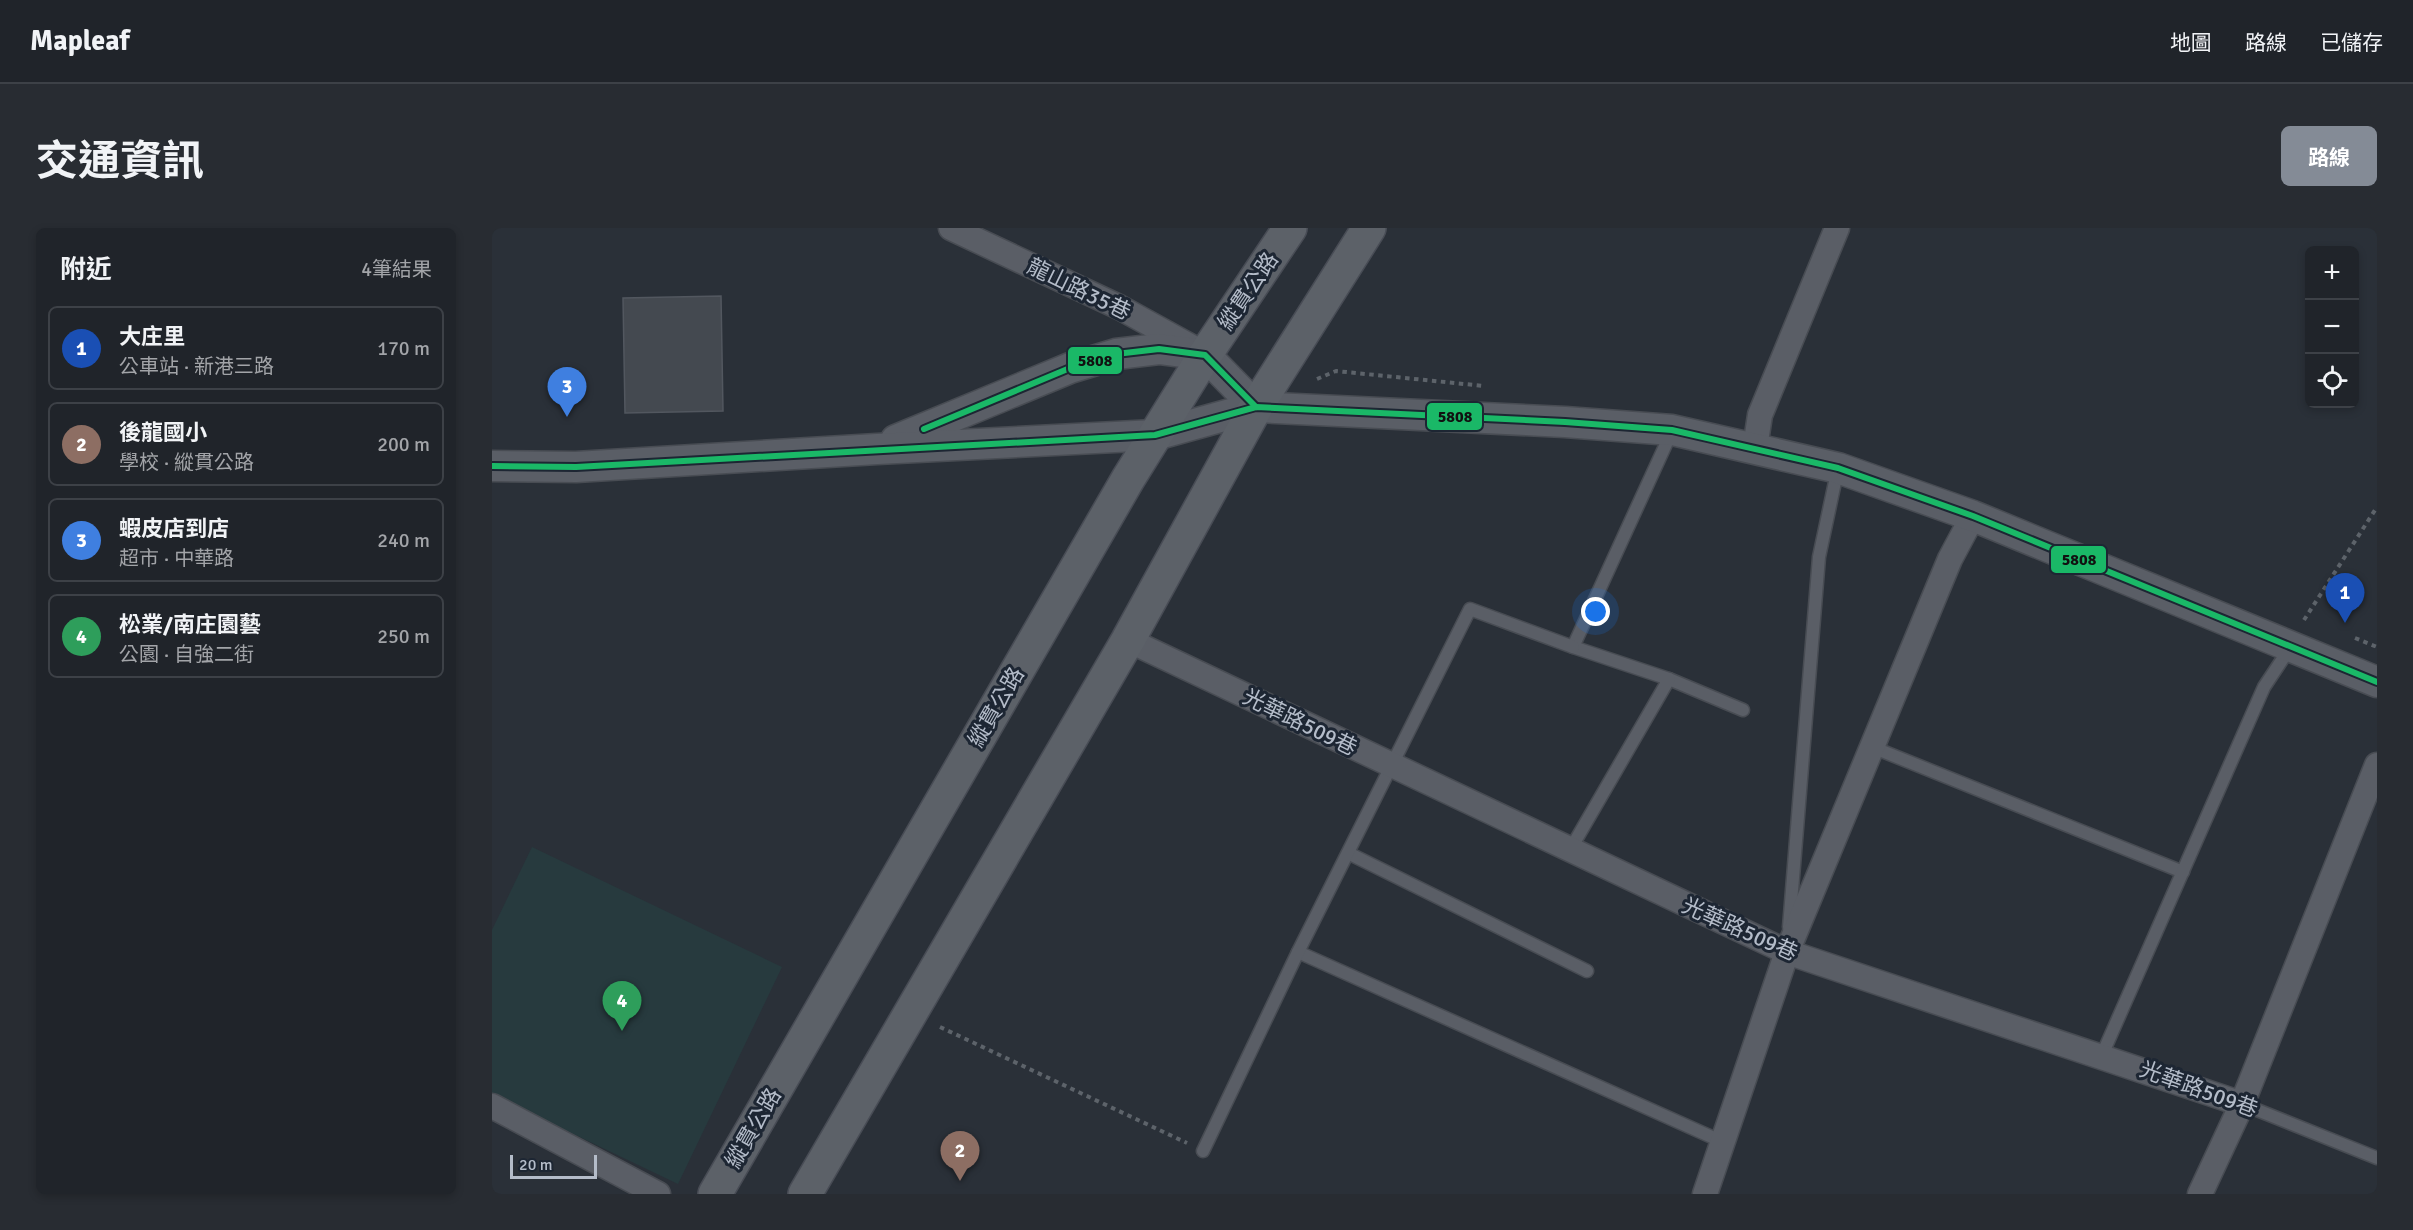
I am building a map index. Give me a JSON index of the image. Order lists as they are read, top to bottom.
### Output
{
  "streets": {
    "main road": ["縱貫公路"],
    "street": ["龍山路35巷", "光華路509巷"]
  },
  "crossings": [
    ["龍山路35巷", "縱貫公路"]
  ],
  "lines": ["transit line 5808"],
  "scale_bar": "20 m",
  "page": {
    "header": "Mapleaf",
    "nav": ["地圖", "路線", "已儲存"],
    "title": "交通資訊",
    "buttons": "路線",
    "heading": ["附近", "4筆結果"],
    "map_buttons": ["+", "−"],
    "list": [
      {
        "mark": "1",
        "name": "大庄里",
        "note": "公車站 · 新港三路",
        "value": "170 m"
      },
      {
        "mark": "2",
        "name": "後龍國小",
        "note": "學校 · 縱貫公路",
        "value": "200 m"
      },
      {
        "mark": "3",
        "name": "蝦皮店到店",
        "note": "超市 · 中華路",
        "value": "240 m"
      },
      {
        "mark": "4",
        "name": "松業/南庄園藝",
        "note": "公園 · 自強二街",
        "value": "250 m"
      }
    ],
    "pins": [
      "3",
      "1",
      "4",
      "2"
    ],
    "scale": "20 m"
  }
}
